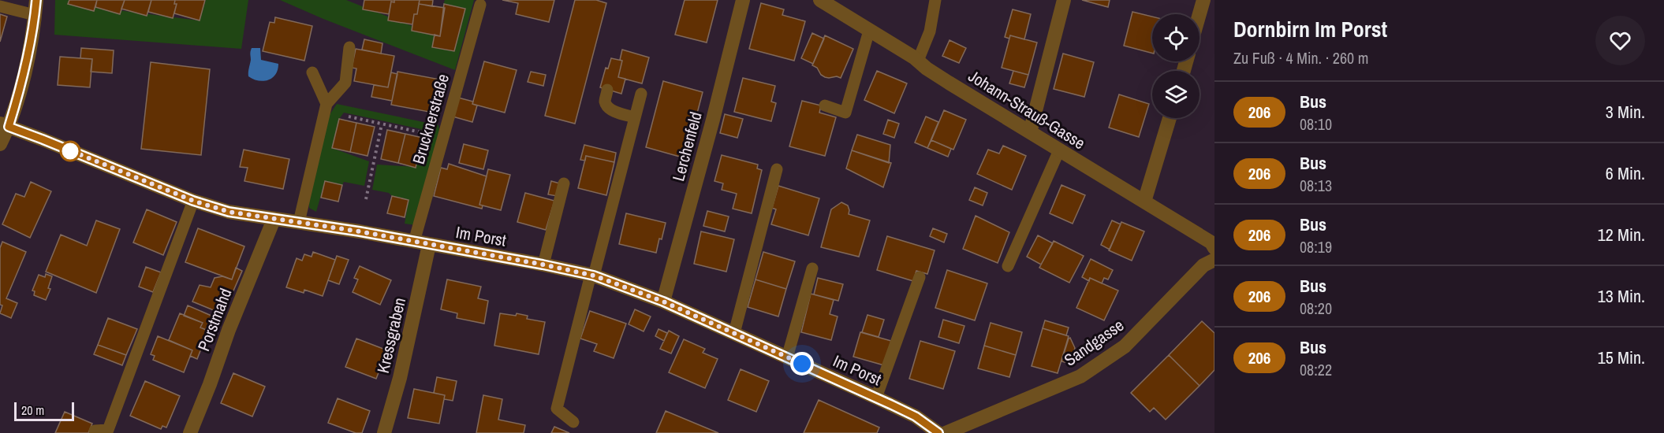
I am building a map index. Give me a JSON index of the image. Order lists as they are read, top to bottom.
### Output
{
  "streets": {
    "street": [
      "Johann-Strauß-Gasse",
      "Lerchenfeld",
      "Im Porst",
      "Porstmahd",
      "Kressgraben",
      "Sandgasse"
    ],
    "lane": ["Brucknerstraße"]
  },
  "crossings": [
    ["Brucknerstraße", "Im Porst"],
    ["Lerchenfeld", "Im Porst"],
    ["Im Porst", "Porstmahd"],
    ["Im Porst", "Kressgraben"]
  ],
  "lines": ["bus line 206"],
  "scale_bar": "20 m",
  "page": {
    "heading": ["Dornbirn Im Porst", "Zu Fuß · 4 Min. · 260 m"],
    "list": [
      {
        "mark": "206",
        "name": "Bus",
        "note": "08:10",
        "value": "3 Min."
      },
      {
        "mark": "206",
        "name": "Bus",
        "note": "08:13",
        "value": "6 Min."
      },
      {
        "mark": "206",
        "name": "Bus",
        "note": "08:19",
        "value": "12 Min."
      },
      {
        "mark": "206",
        "name": "Bus",
        "note": "08:20",
        "value": "13 Min."
      },
      {
        "mark": "206",
        "name": "Bus",
        "note": "08:22",
        "value": "15 Min."
      }
    ],
    "scale": "20 m"
  }
}
